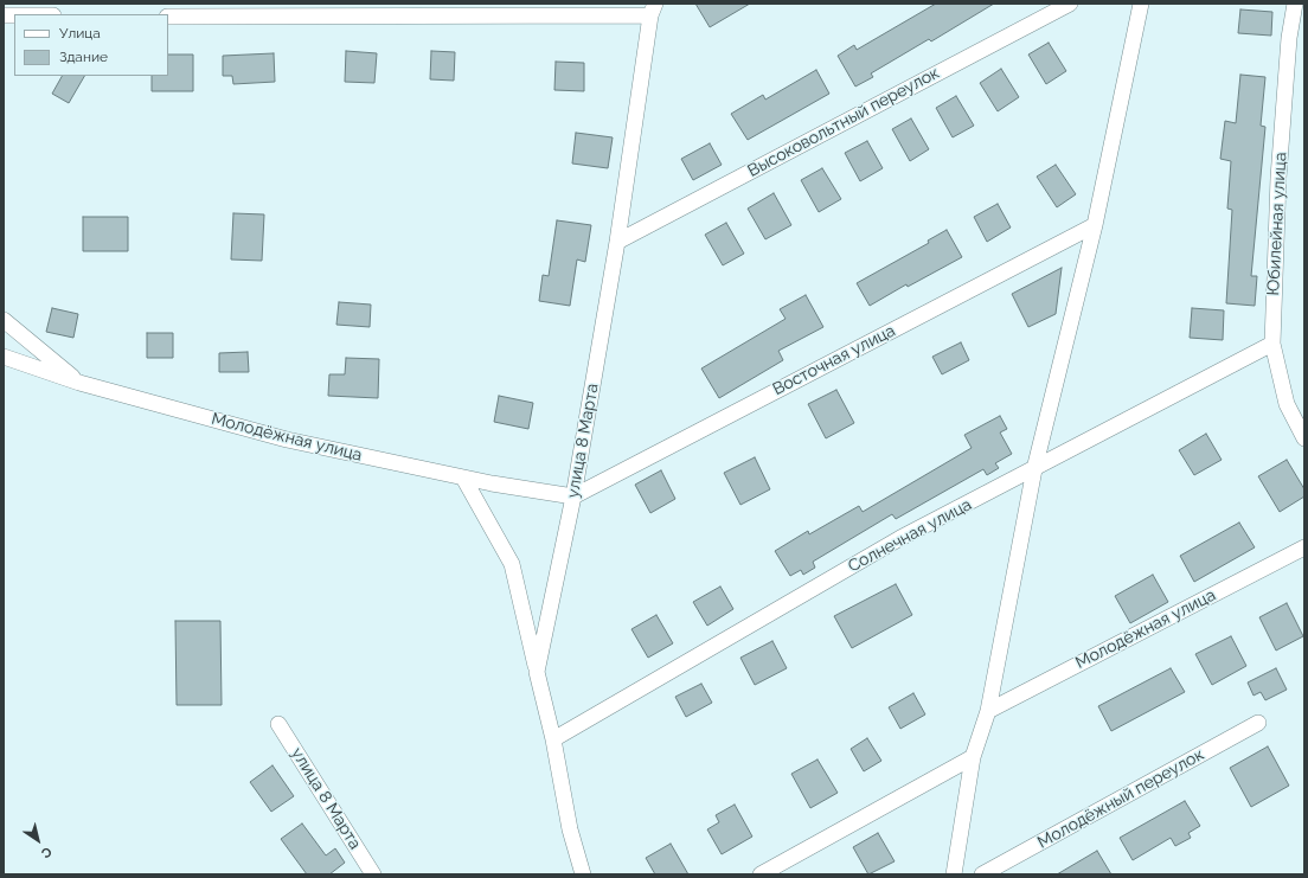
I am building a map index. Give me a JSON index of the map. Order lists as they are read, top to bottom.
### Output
{
  "streets": {
    "street": [
      "Высоковольтный переулок",
      "Юбилейная улица",
      "Восточная улица",
      "Молодёжная улица",
      "улица 8 Марта",
      "Солнечная улица",
      "Молодёжный переулок"
    ]
  },
  "crossings": [
    ["Высоковольтный переулок", "улица 8 Марта"],
    ["Юбилейная улица", "Солнечная улица"],
    ["Восточная улица", "Молодёжная улица"],
    ["Восточная улица", "улица 8 Марта"],
    ["Молодёжная улица", "улица 8 Марта"],
    ["улица 8 Марта", "Солнечная улица"]
  ],
  "legend": ["Улица", "Здание"],
  "north": "bottom right"
}
